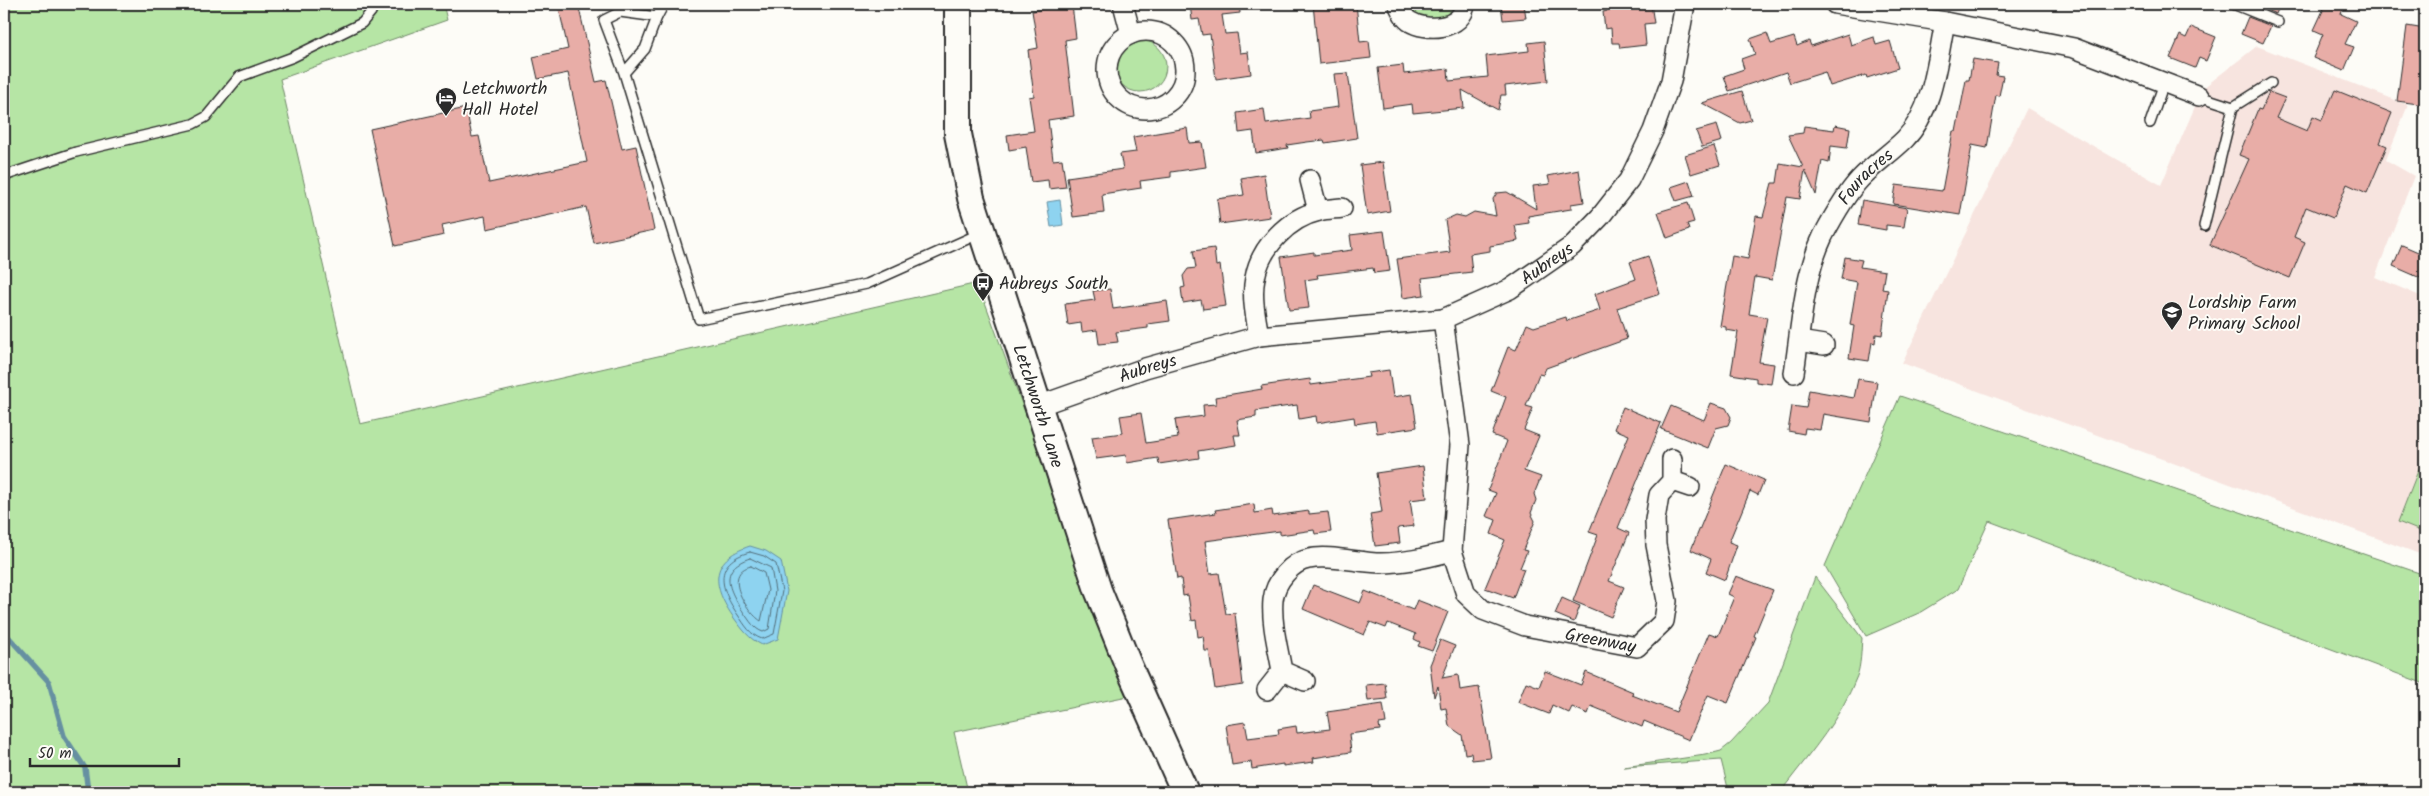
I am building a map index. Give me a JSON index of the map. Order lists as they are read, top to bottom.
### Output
{
  "streets": {
    "street": [
      "Fouracres",
      "Aubreys",
      "Letchworth Lane",
      "Greenway"
    ]
  },
  "crossings": [
    ["Aubreys", "Letchworth Lane"],
    ["Aubreys", "Greenway"]
  ],
  "places": {
    "hotel": ["Letchworth Hall Hotel"],
    "bus stop": ["Aubreys South"],
    "school or university": ["Lordship Farm Primary School"]
  },
  "scale_bar": "50 m"
}
